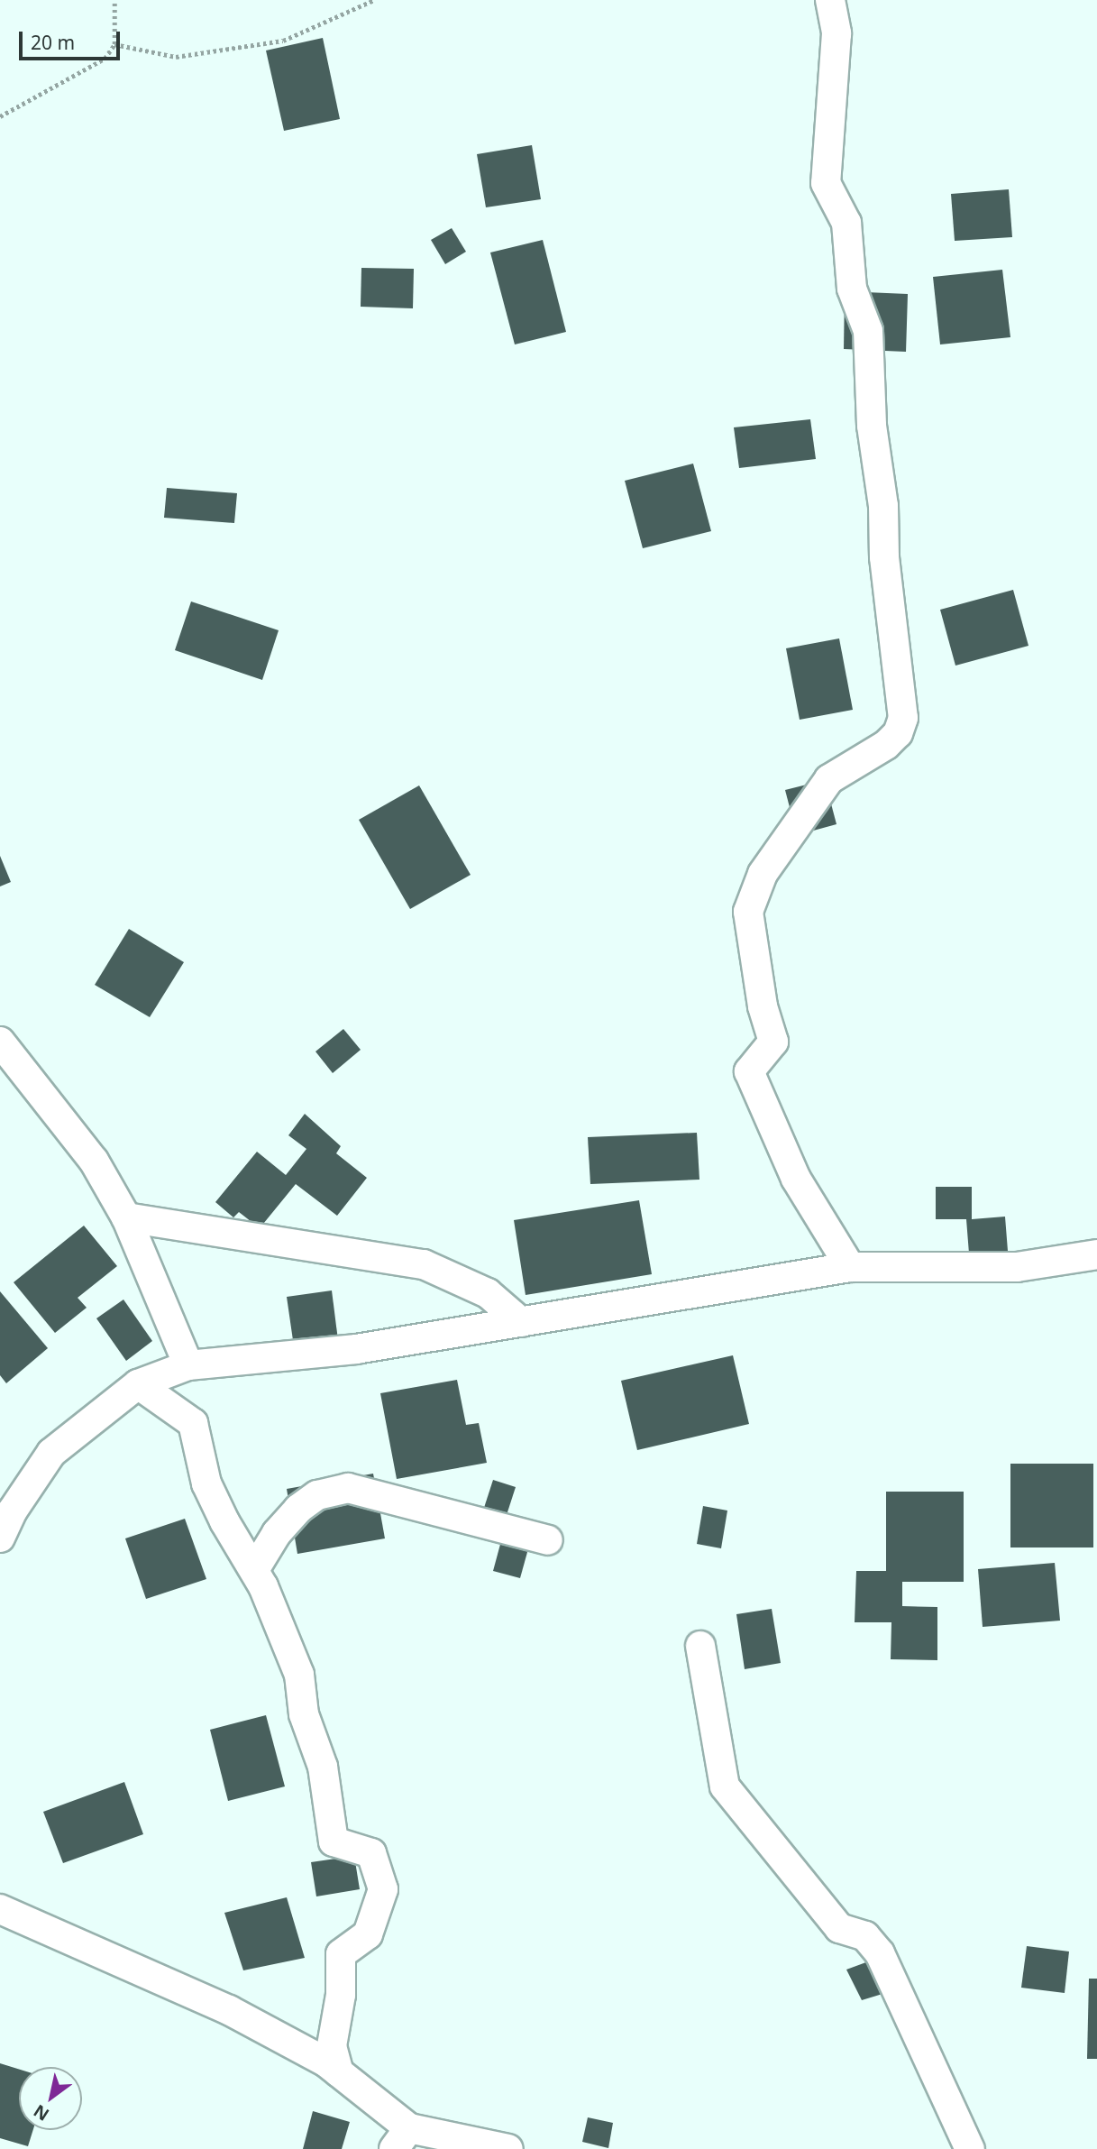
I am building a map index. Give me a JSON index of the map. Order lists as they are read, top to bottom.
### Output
{
  "scale_bar": "20 m",
  "north": "bottom left"
}
